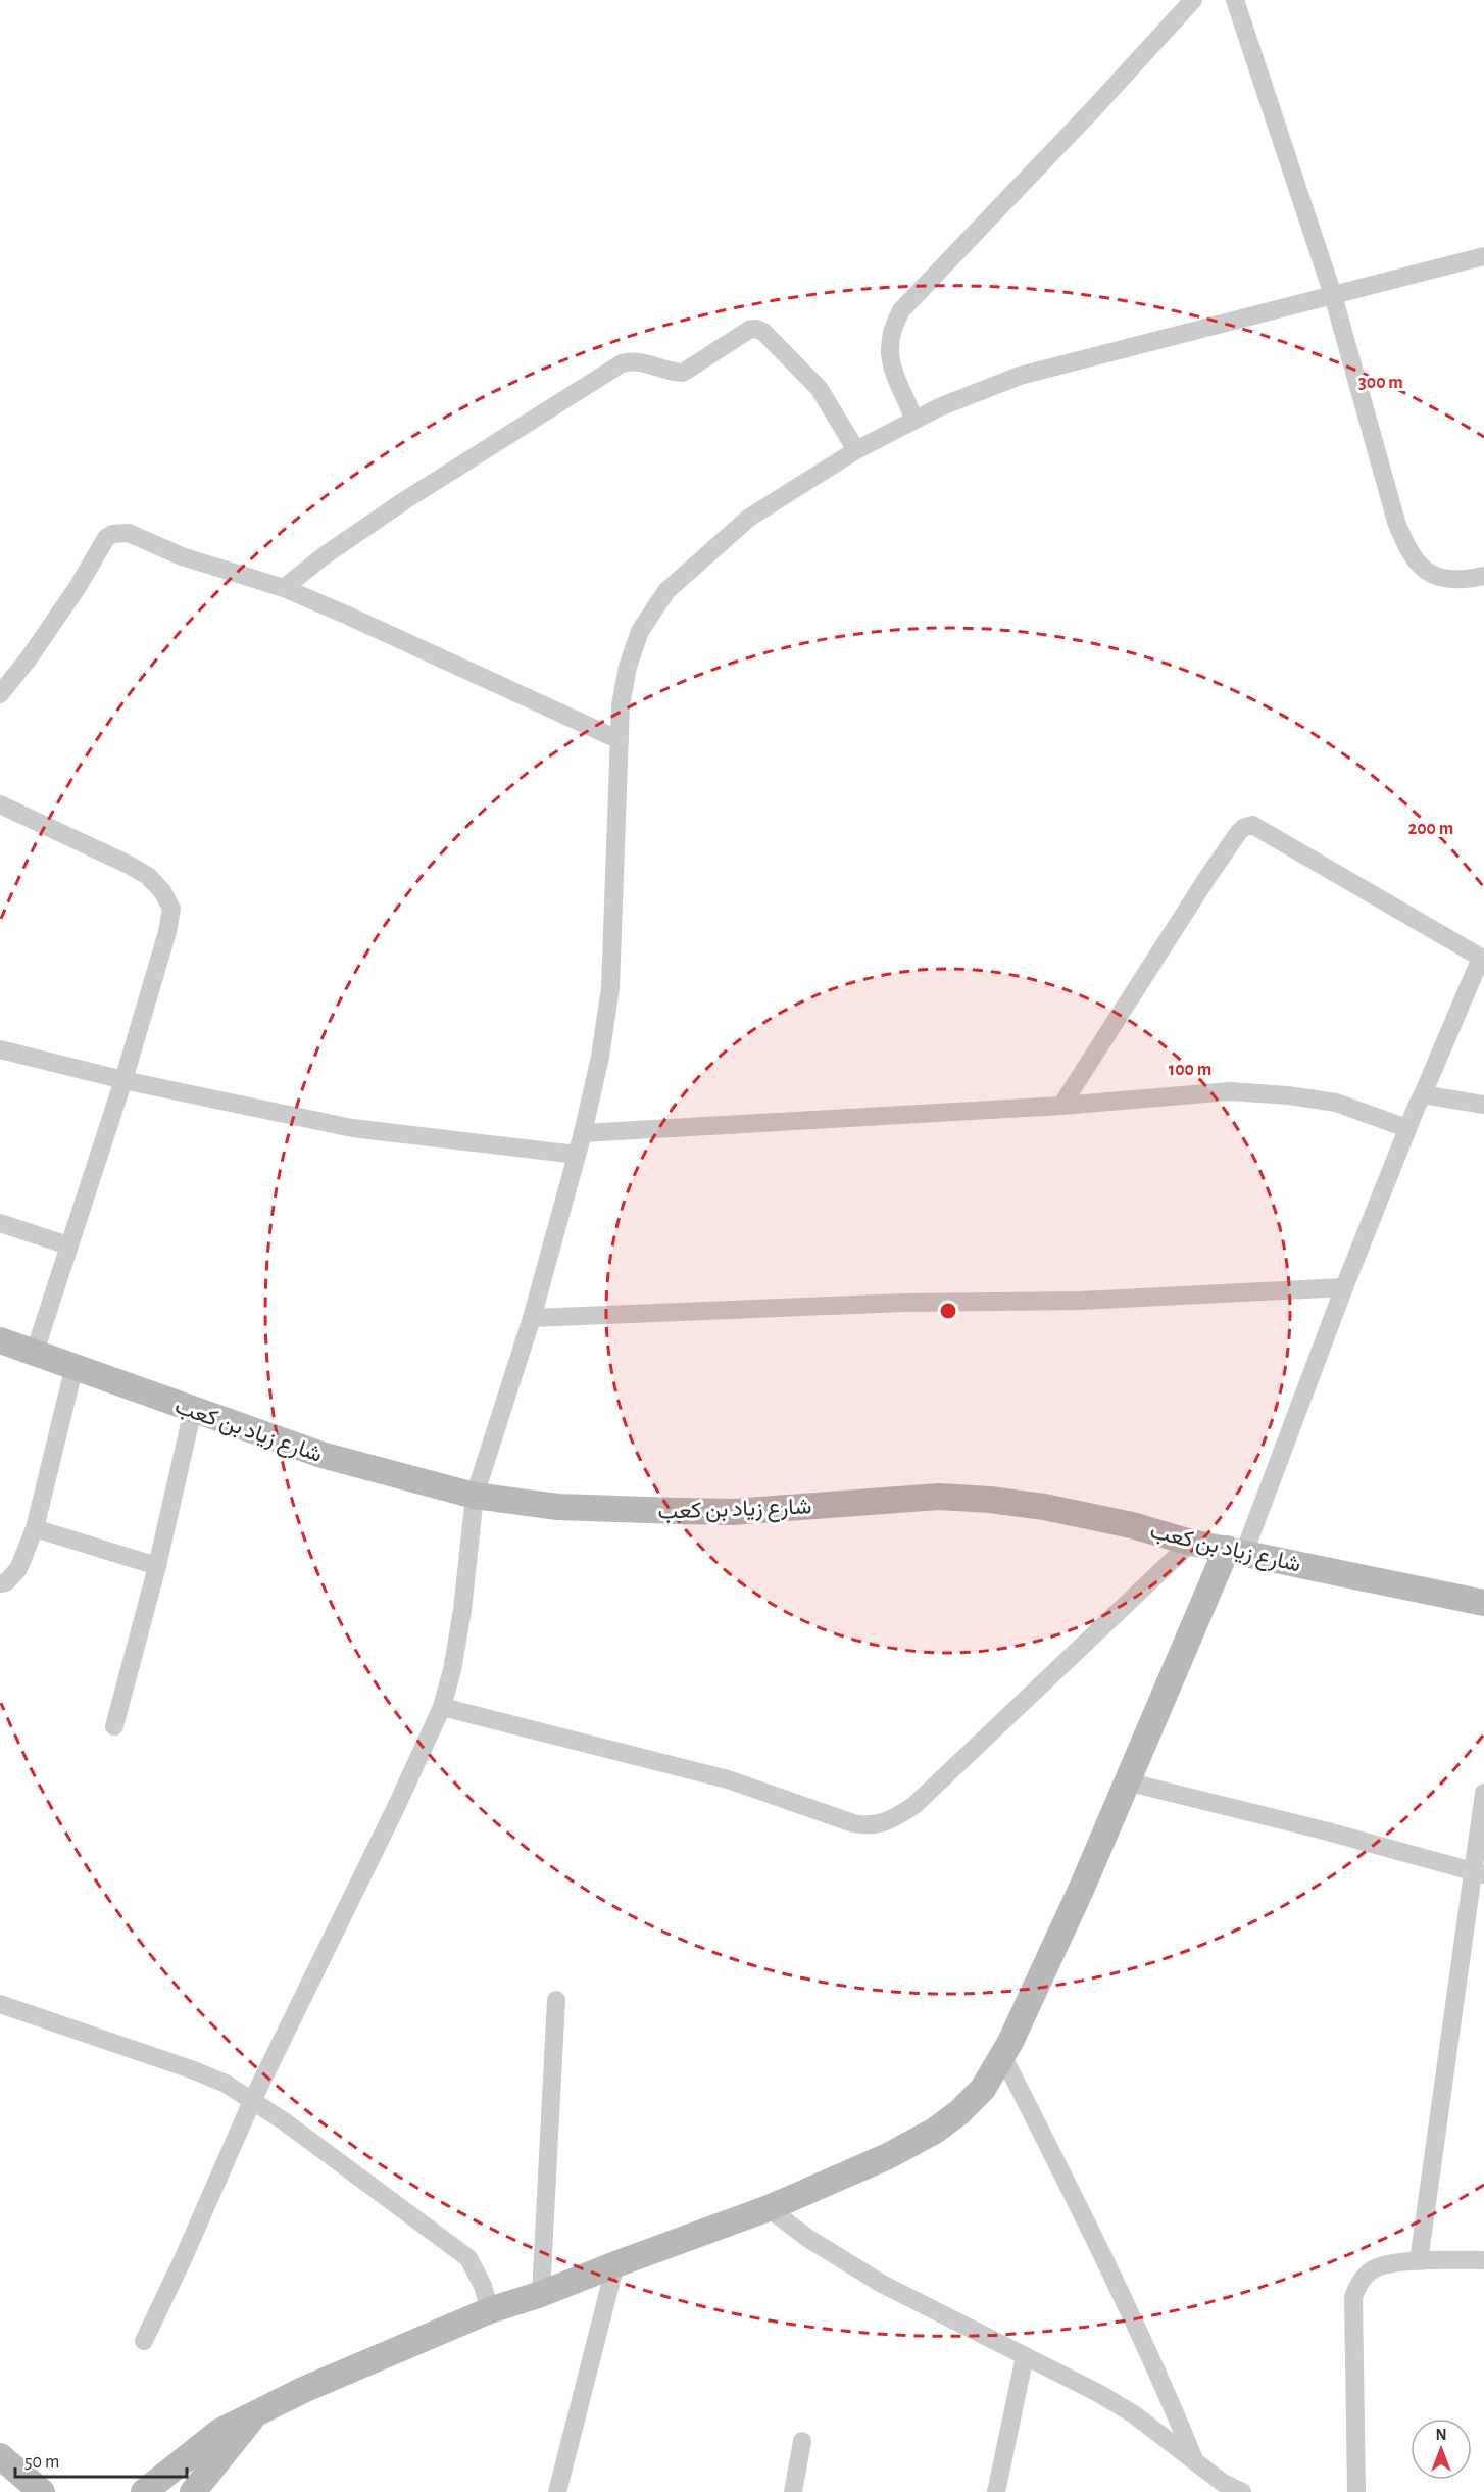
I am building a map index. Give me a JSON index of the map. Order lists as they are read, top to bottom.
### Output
{
  "streets": {
    "street": ["شارع زياد بن كعب"]
  },
  "scale_bar": "50 m",
  "north": "top",
  "rings": ["300 m", "200 m", "100 m"]
}
